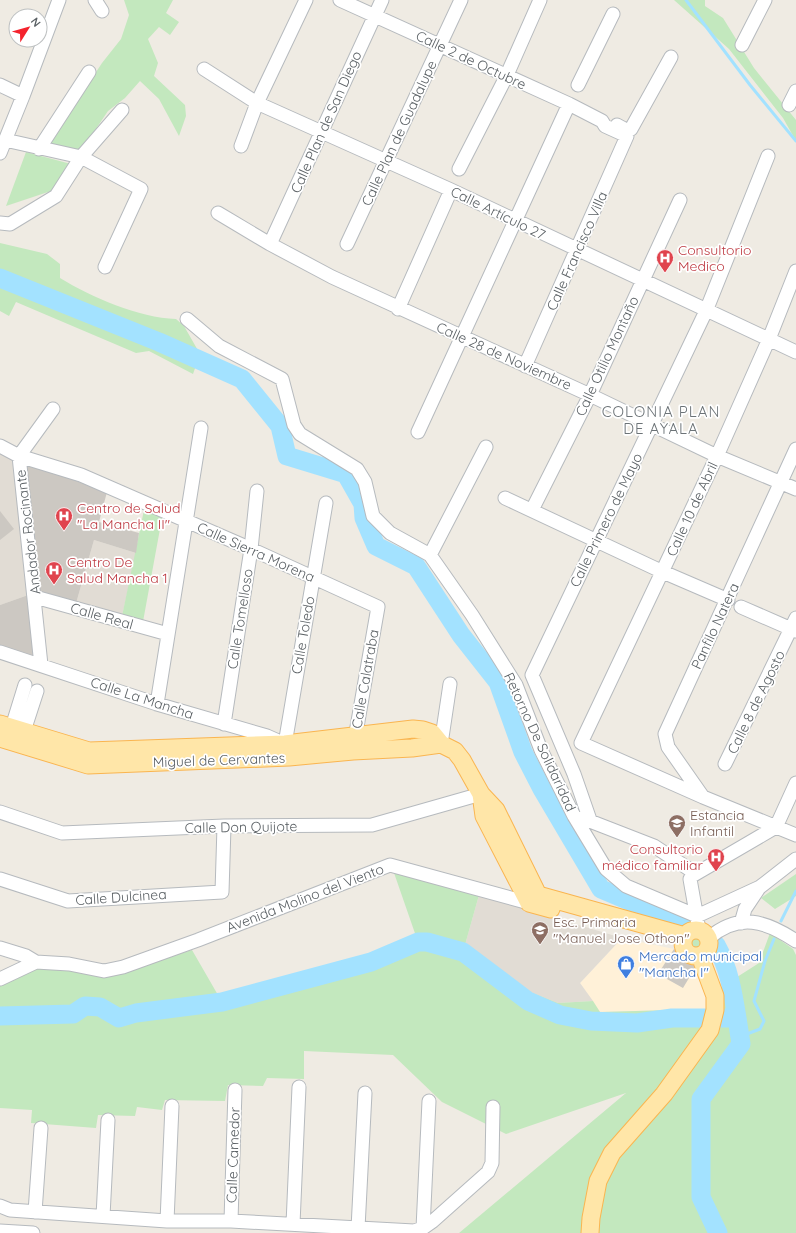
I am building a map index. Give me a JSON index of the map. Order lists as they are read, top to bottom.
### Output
{
  "streets": {
    "main road": ["Miguel de Cervantes", "Avenida Molino del Viento"],
    "street": [
      "Calle 2 de Octubre",
      "Calle Plan de San Diego",
      "Calle Plan de Guadalupe",
      "Calle Artículo 27",
      "Calle Francisco Villa",
      "Calle 28 de Noviembre",
      "Calle Otilio Montaño",
      "Calle 10 de Abril",
      "Calle Primero de Mayo",
      "Andador Rocinante",
      "Calle Sierra Morena",
      "Calle Real",
      "Calle Tomelloso",
      "Panfilo Natera",
      "Calle Toledo",
      "Calle Calatraba",
      "Calle La Mancha",
      "Calle 8 de Agosto",
      "Retorno De Solidaridad",
      "Calle Don Quijote",
      "Calle Dulcinea",
      "Calle Camedor"
    ]
  },
  "crossings": [
    ["Calle 2 de Octubre", "Calle Plan de San Diego"],
    ["Calle 2 de Octubre", "Calle Plan de Guadalupe"],
    ["Calle 2 de Octubre", "Calle Francisco Villa"],
    ["Calle Plan de San Diego", "Calle Artículo 27"],
    ["Calle Plan de San Diego", "Calle 28 de Noviembre"],
    ["Calle Plan de Guadalupe", "Calle Artículo 27"],
    ["Calle Artículo 27", "Calle Francisco Villa"],
    ["Calle Artículo 27", "Calle Otilio Montaño"],
    ["Calle Artículo 27", "Calle 10 de Abril"],
    ["Calle Artículo 27", "Calle Primero de Mayo"],
    ["Calle Francisco Villa", "Calle 28 de Noviembre"],
    ["Calle 28 de Noviembre", "Calle Otilio Montaño"],
    ["Calle 28 de Noviembre", "Calle 10 de Abril"],
    ["Calle 28 de Noviembre", "Calle Primero de Mayo"],
    ["Calle 28 de Noviembre", "Panfilo Natera"],
    ["Calle 10 de Abril", "Panfilo Natera"],
    ["Andador Rocinante", "Calle Sierra Morena"],
    ["Andador Rocinante", "Calle Real"],
    ["Andador Rocinante", "Calle La Mancha"],
    ["Calle Sierra Morena", "Calle Tomelloso"],
    ["Calle Sierra Morena", "Calle Toledo"],
    ["Calle Sierra Morena", "Calle Calatraba"],
    ["Calle Tomelloso", "Calle La Mancha"],
    ["Calle Toledo", "Calle La Mancha"],
    ["Calle Calatraba", "Miguel de Cervantes"],
    ["Retorno De Solidaridad", "Avenida Molino del Viento"],
    ["Calle Don Quijote", "Calle Dulcinea"]
  ],
  "districts": ["COLONIA PLAN DE AYALA"],
  "places": {
    "hospital": [
      "Consultorio Medico",
      "Centro de Salud \"La Mancha II\"",
      "Centro De Salud Mancha 1",
      "Consultorio médico familiar"
    ],
    "school or university": ["Estancia Infantil", "Esc. Primaria \"Manuel Jose Othon\""],
    "shop": ["Mercado municipal \"Mancha I\""]
  },
  "north": "top right"
}
